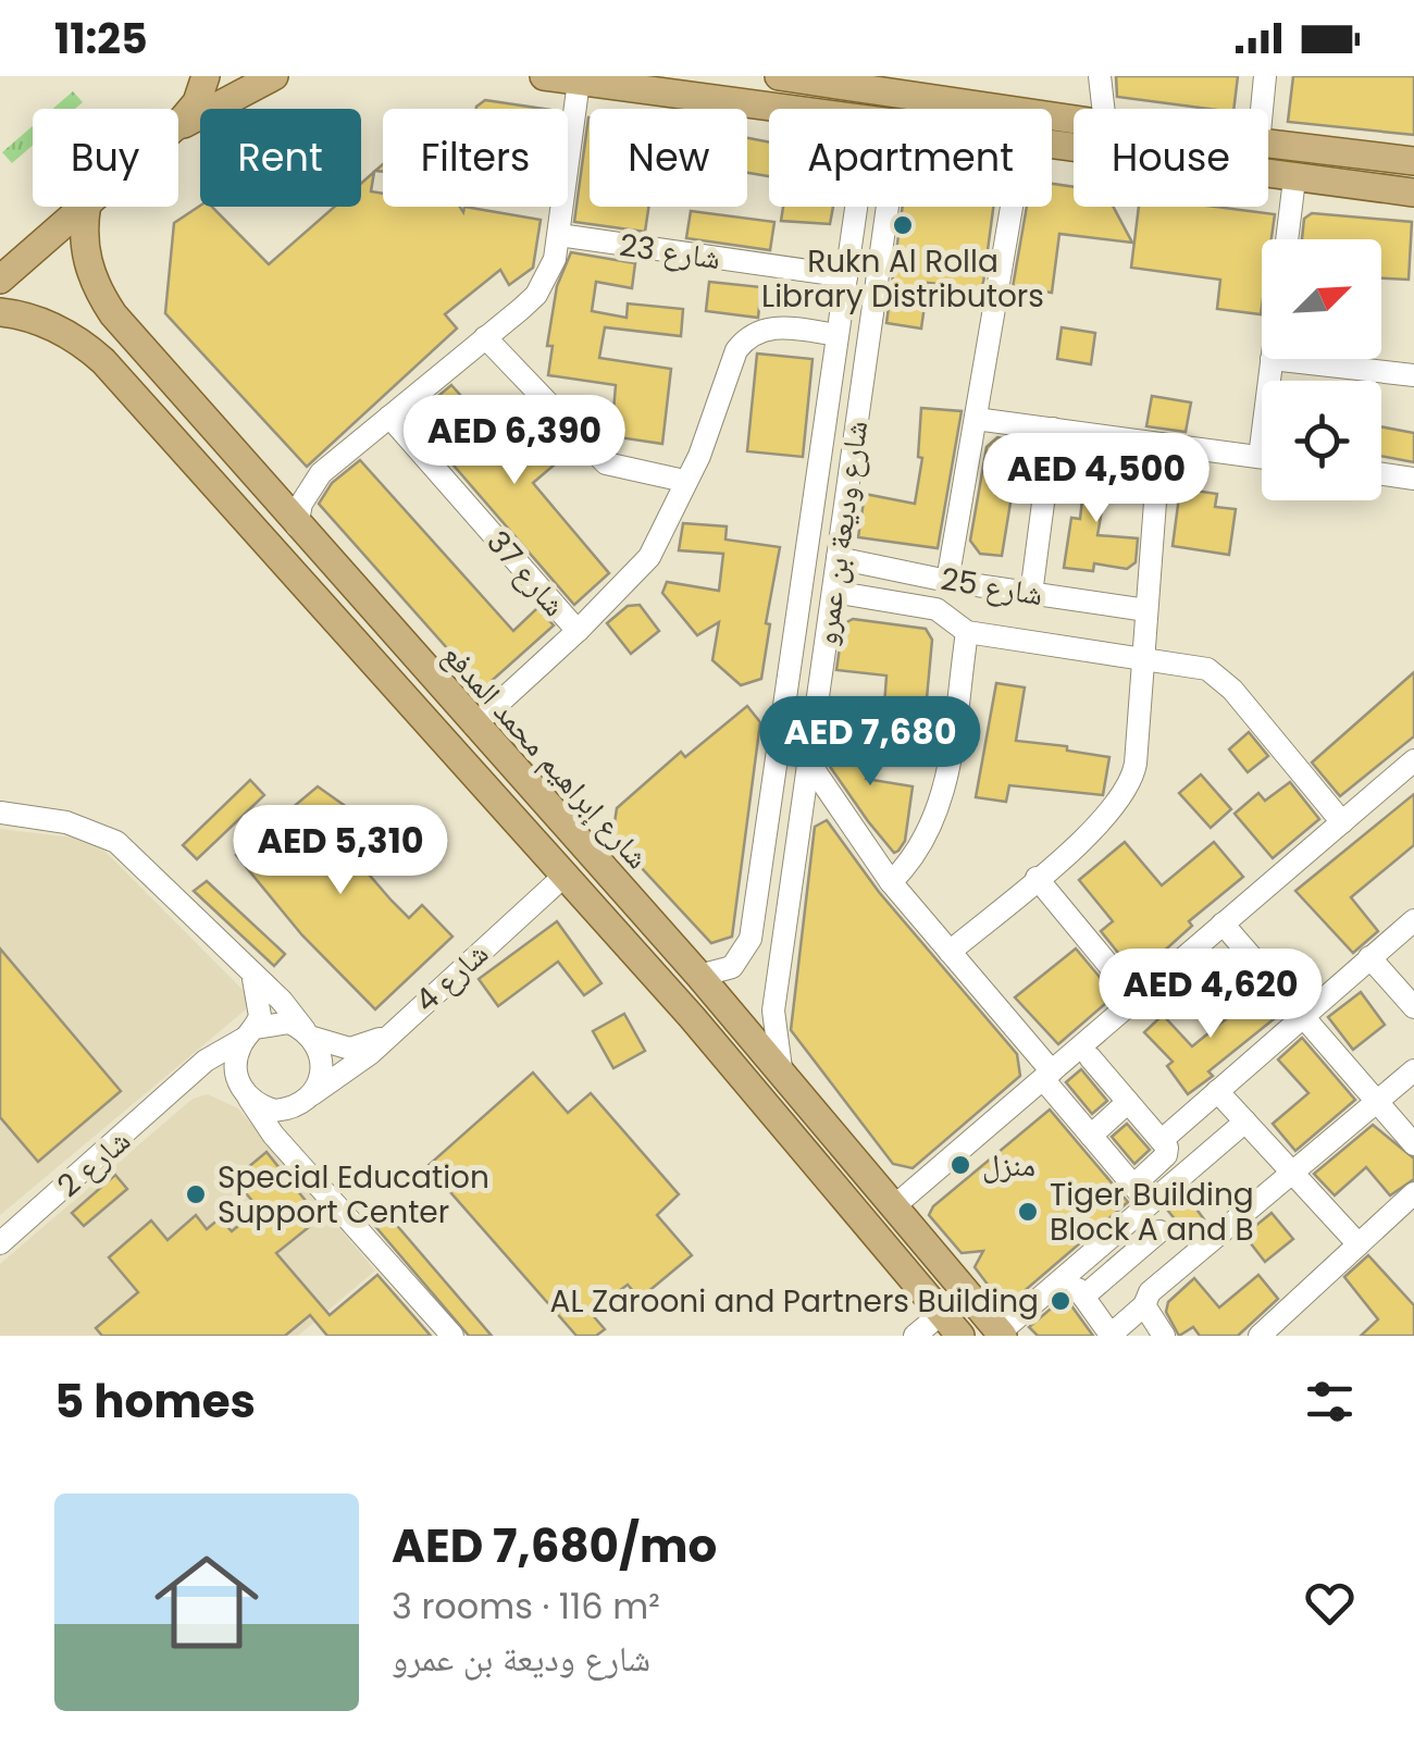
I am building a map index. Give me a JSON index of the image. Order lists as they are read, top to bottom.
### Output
{
  "streets": {
    "main road": ["شارع إبراهيم محمد المدفع"],
    "street": [
      "شارع 23",
      "شارع وديعة بن عمرو",
      "شارع 37",
      "شارع 25",
      "شارع 4",
      "شارع 2"
    ]
  },
  "crossings": [
    ["شارع 23", "شارع وديعة بن عمرو"],
    ["شارع وديعة بن عمرو", "شارع 25"],
    ["شارع وديعة بن عمرو", "شارع إبراهيم محمد المدفع"],
    ["شارع 4", "شارع 2"]
  ],
  "places": [
    "Rukn Al Rolla Library Distributors",
    "منزل",
    "Special Education Support Center",
    "Tiger Building Block A and B",
    "AL Zarooni and Partners Building"
  ],
  "north": "top right",
  "page": {
    "status": "11:25",
    "chip": [
      "Buy",
      "Rent",
      "Filters",
      "New",
      "Apartment",
      "House"
    ],
    "price": [
      "AED 6,390",
      "AED 4,500",
      "AED 7,680",
      "AED 5,310",
      "AED 4,620"
    ],
    "heading": "5 homes",
    "list": [
      {
        "name": "AED 7,680/mo",
        "note": "3 rooms · 116 m² · شارع وديعة بن عمرو"
      }
    ]
  }
}
